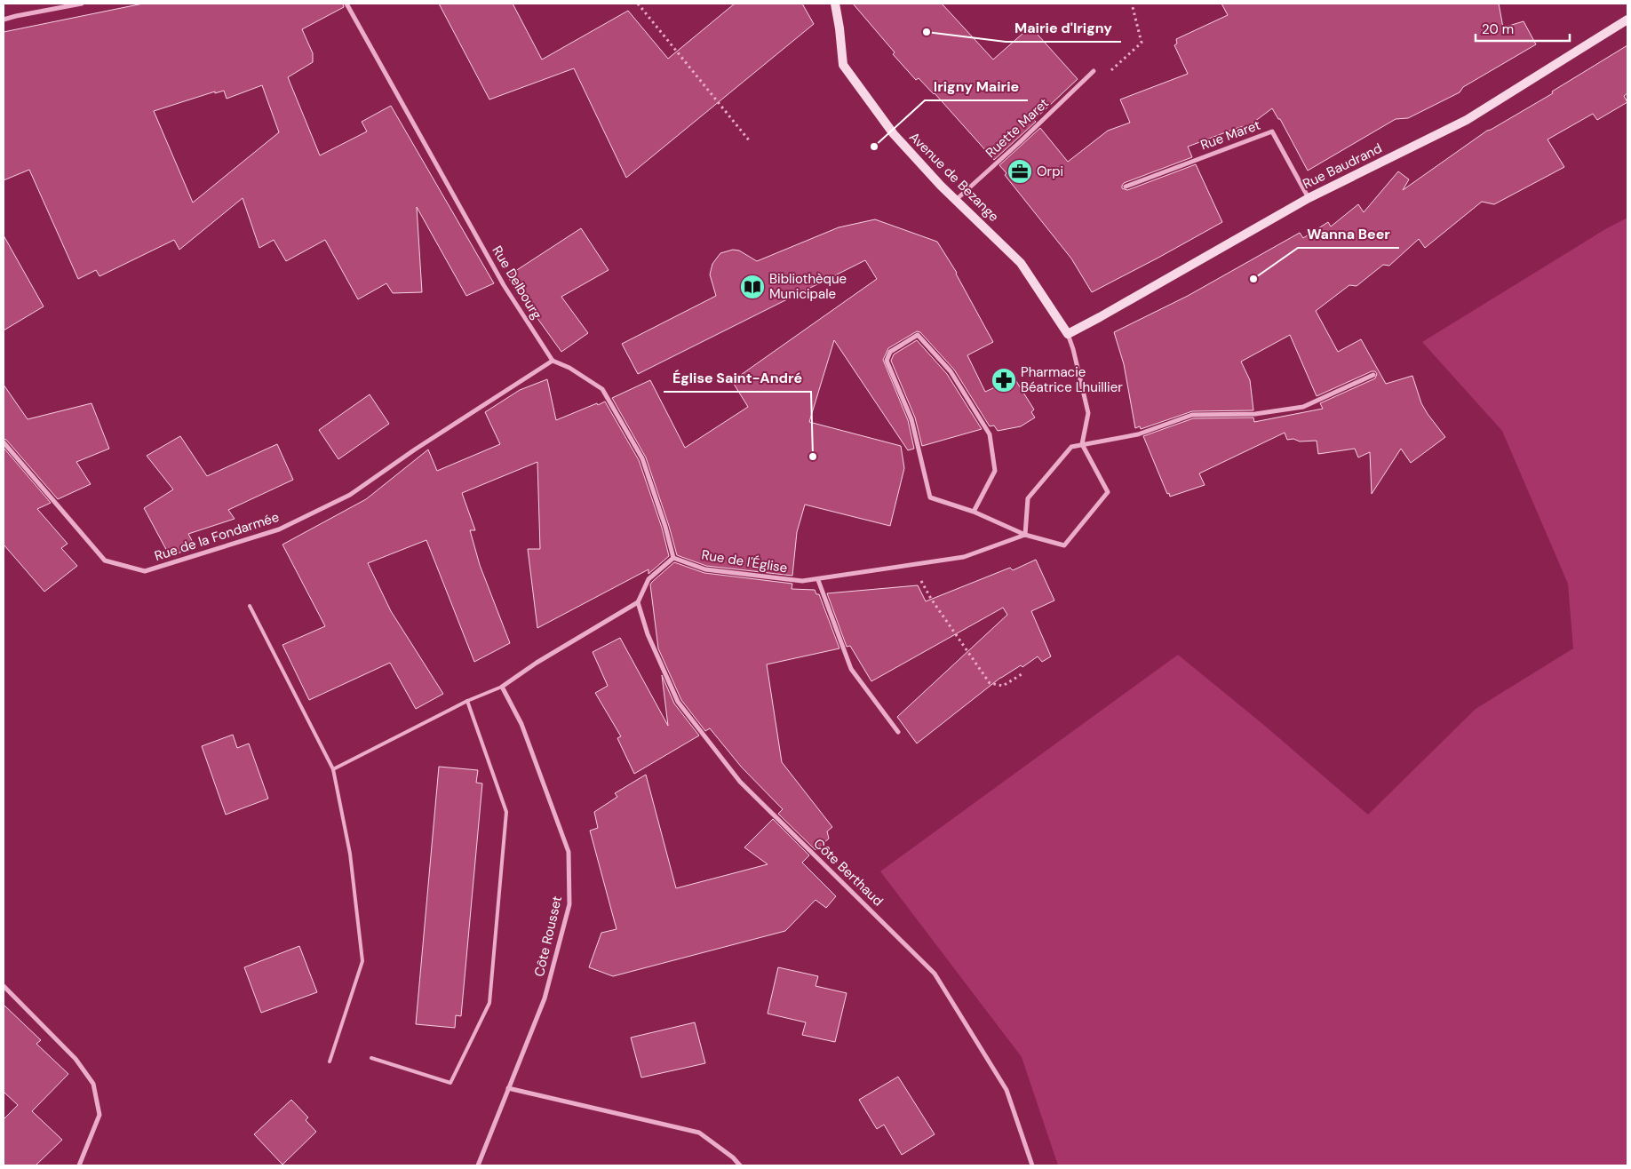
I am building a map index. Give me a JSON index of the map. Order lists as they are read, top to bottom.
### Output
{
  "streets": {
    "street": [
      "Ruette Maret",
      "Rue Maret",
      "Rue Baudrand",
      "Avenue de Bezange",
      "Rue Delbourg",
      "Rue de la Fondarmée",
      "Rue de l'Église",
      "Côte Berthaud",
      "Côte Rousset"
    ]
  },
  "crossings": [
    ["Ruette Maret", "Avenue de Bezange"],
    ["Rue Maret", "Rue Baudrand"],
    ["Rue Baudrand", "Avenue de Bezange"],
    ["Rue Delbourg", "Rue de la Fondarmée"]
  ],
  "places": {
    "other": [
      "Mairie d'Irigny",
      "Irigny Mairie",
      "Wanna Beer",
      "Église Saint-André"
    ],
    "office": ["Orpi"],
    "library": ["Bibliothèque Municipale"],
    "pharmacy": ["Pharmacie Béatrice Lhuillier"]
  },
  "scale_bar": "20 m"
}
